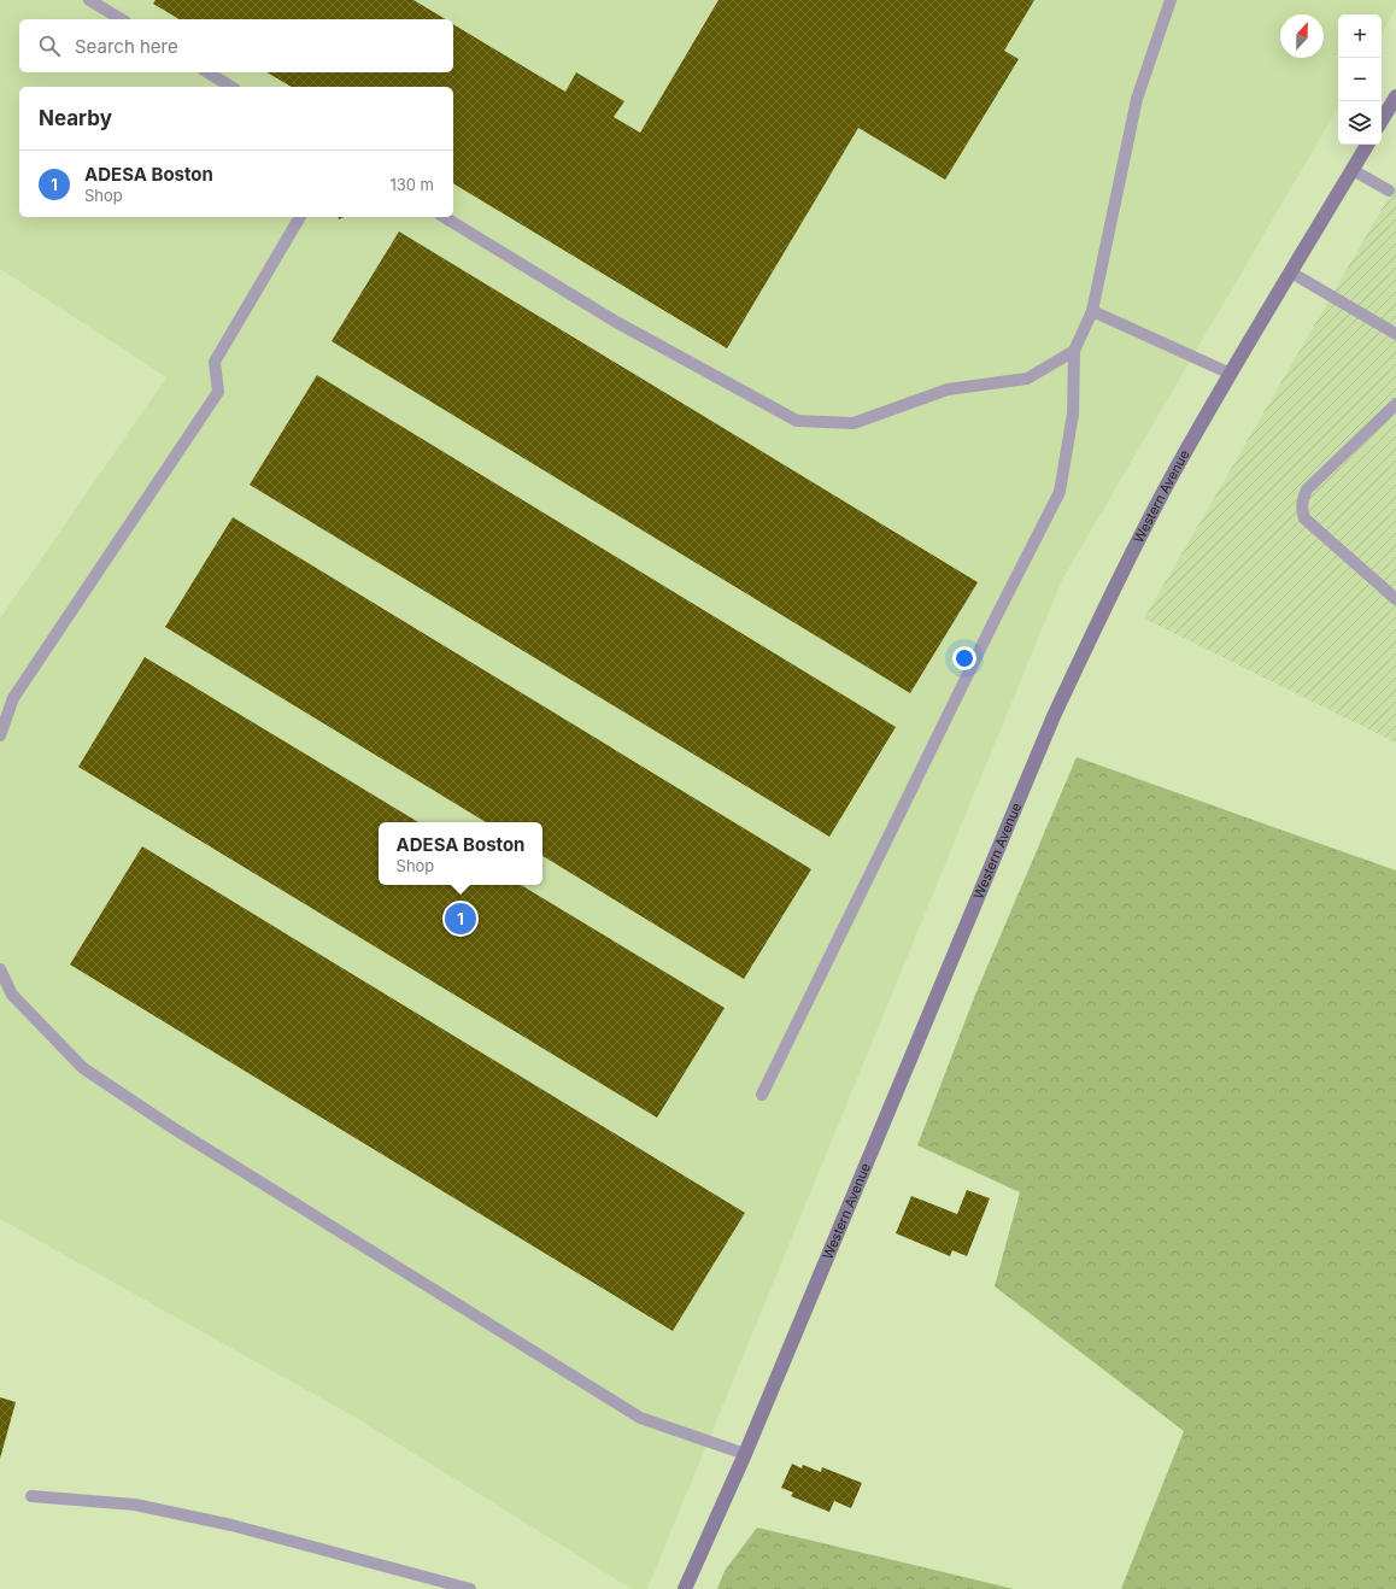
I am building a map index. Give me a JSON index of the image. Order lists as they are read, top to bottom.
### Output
{
  "streets": {
    "street": ["Western Avenue"]
  },
  "north": "top",
  "page": {
    "map_buttons": ["+", "−"],
    "search": "Search here",
    "heading": "Nearby",
    "list": [
      {
        "mark": "1",
        "name": "ADESA Boston",
        "note": "Shop",
        "value": "130 m"
      }
    ],
    "popup": ["ADESA Boston", "Shop"],
    "pins": "1"
  }
}
